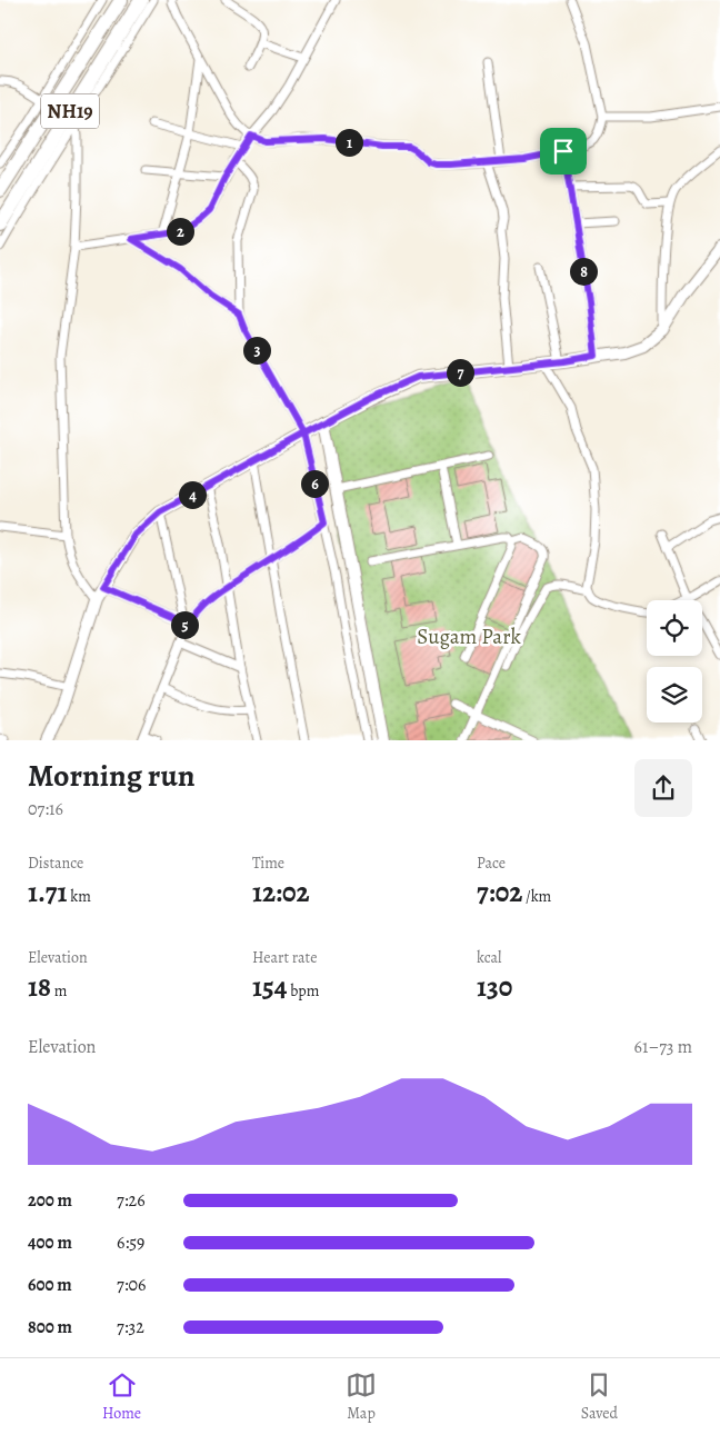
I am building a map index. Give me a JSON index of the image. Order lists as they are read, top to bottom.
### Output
{
  "streets": {
    "highway": ["NH19"]
  },
  "parks": ["Sugam Park"],
  "page": {
    "pins": [
      "1",
      "2",
      "8",
      "3",
      "7",
      "6",
      "4",
      "5"
    ],
    "heading": ["Morning run", "07:16"],
    "stats": [
      ["Distance", "1.71 km"],
      ["Time", "12:02"],
      ["Pace", "7:02 /km"],
      ["Elevation", "18 m"],
      ["Heart rate", "154 bpm"],
      ["kcal", "130"]
    ],
    "chart": ["Elevation", "61–73 m"],
    "list": [
      {
        "name": "200 m",
        "note": "7:26"
      },
      {
        "name": "400 m",
        "note": "6:59"
      },
      {
        "name": "600 m",
        "note": "7:06"
      },
      {
        "name": "800 m",
        "note": "7:32"
      }
    ],
    "tabs": ["Home", "Map", "Saved"]
  }
}
